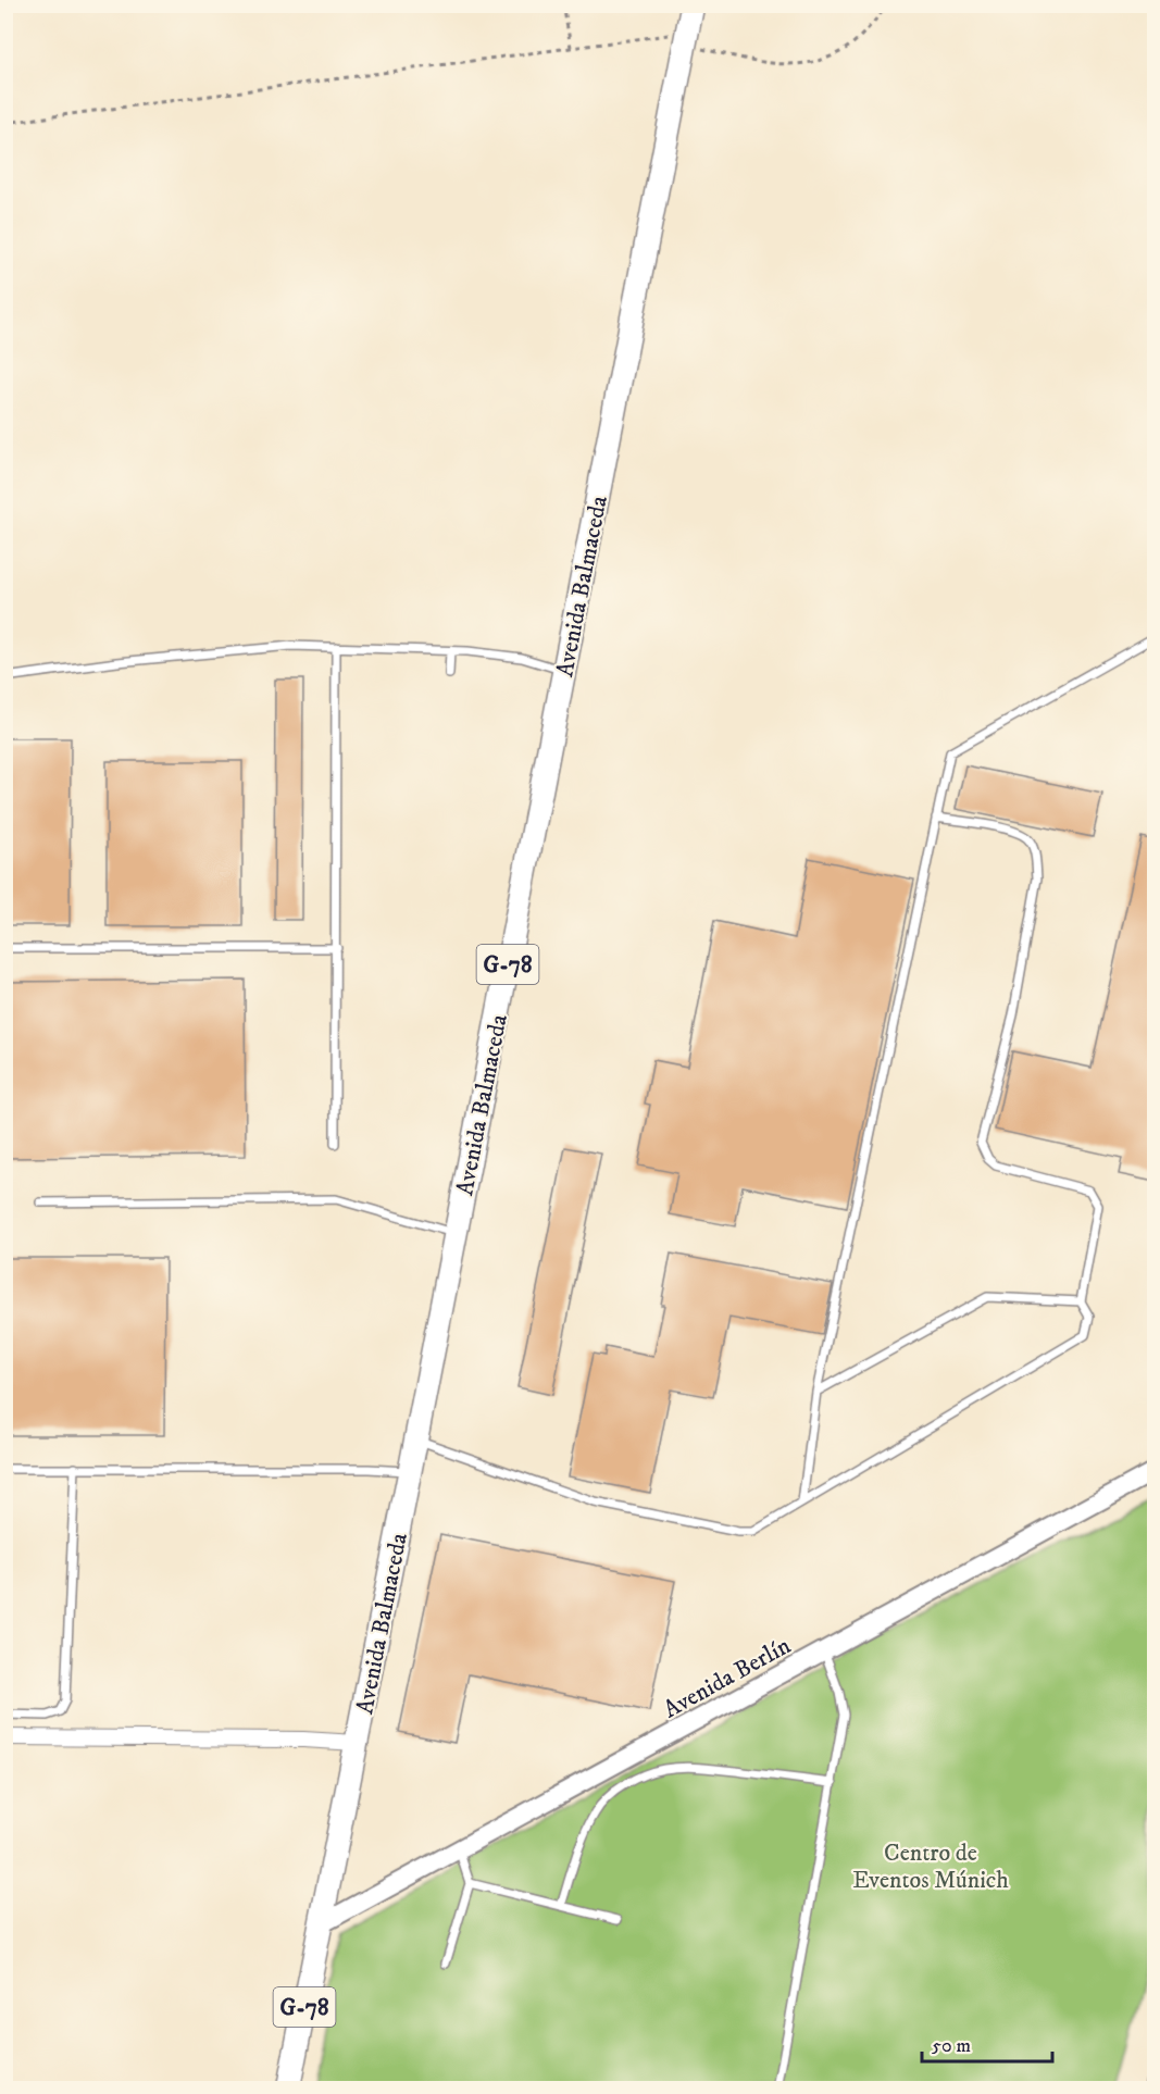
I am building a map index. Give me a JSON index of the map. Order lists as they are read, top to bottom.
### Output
{
  "streets": {
    "main road": ["Avenida Balmaceda", "G-78"],
    "street": ["Avenida Berlín"]
  },
  "crossings": [
    ["Avenida Balmaceda", "Avenida Berlín"]
  ],
  "parks": ["Centro de Eventos Múnich"],
  "scale_bar": "50 m"
}
